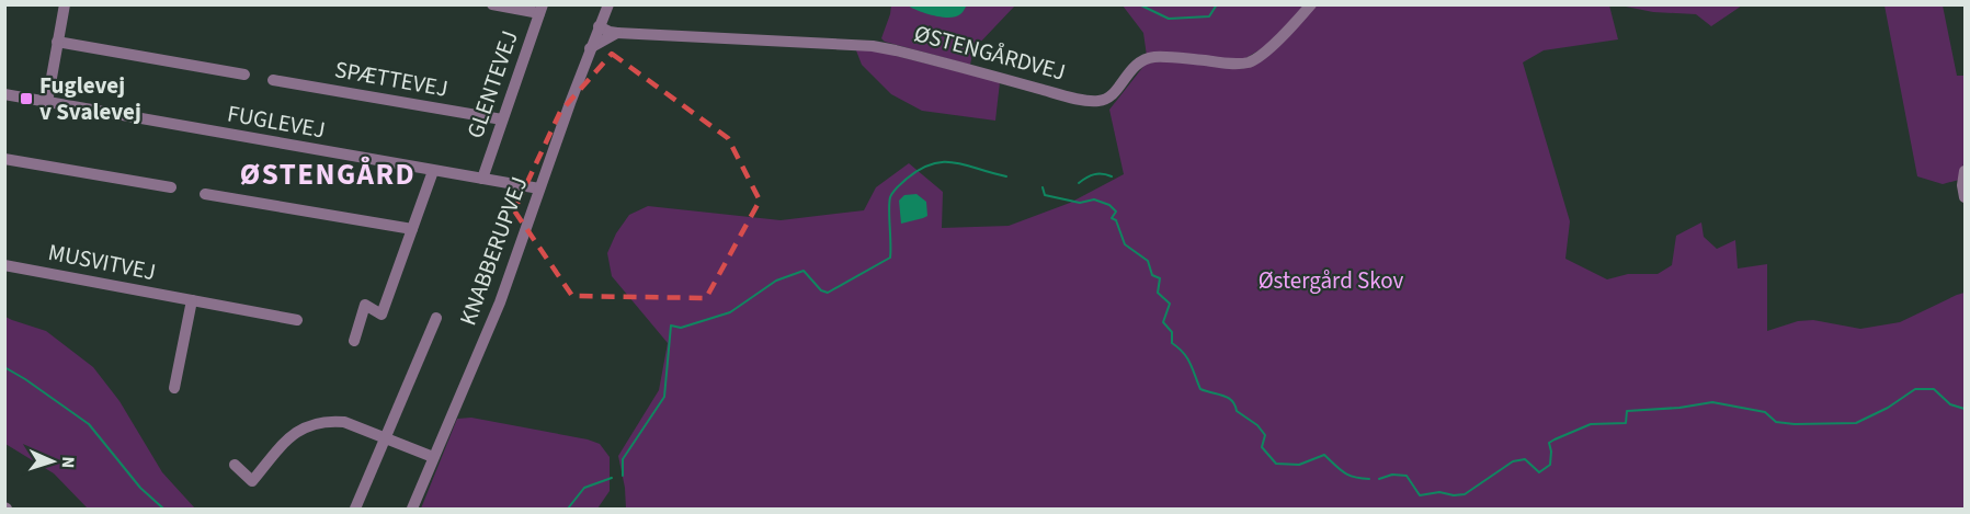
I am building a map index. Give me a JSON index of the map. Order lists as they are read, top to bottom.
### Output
{
  "streets": {
    "street": [
      "ØSTENGÅRDVEJ",
      "SPÆTTEVEJ",
      "GLENTEVEJ",
      "FUGLEVEJ",
      "KNABBERUPVEJ",
      "MUSVITVEJ"
    ]
  },
  "crossings": [
    ["ØSTENGÅRDVEJ", "KNABBERUPVEJ"],
    ["SPÆTTEVEJ", "GLENTEVEJ"],
    ["GLENTEVEJ", "FUGLEVEJ"],
    ["FUGLEVEJ", "KNABBERUPVEJ"]
  ],
  "districts": ["ØSTENGÅRD"],
  "parks": ["Østergård Skov"],
  "places": {
    "transit": ["Fuglevej v Svalevej"]
  },
  "north": "right"
}
